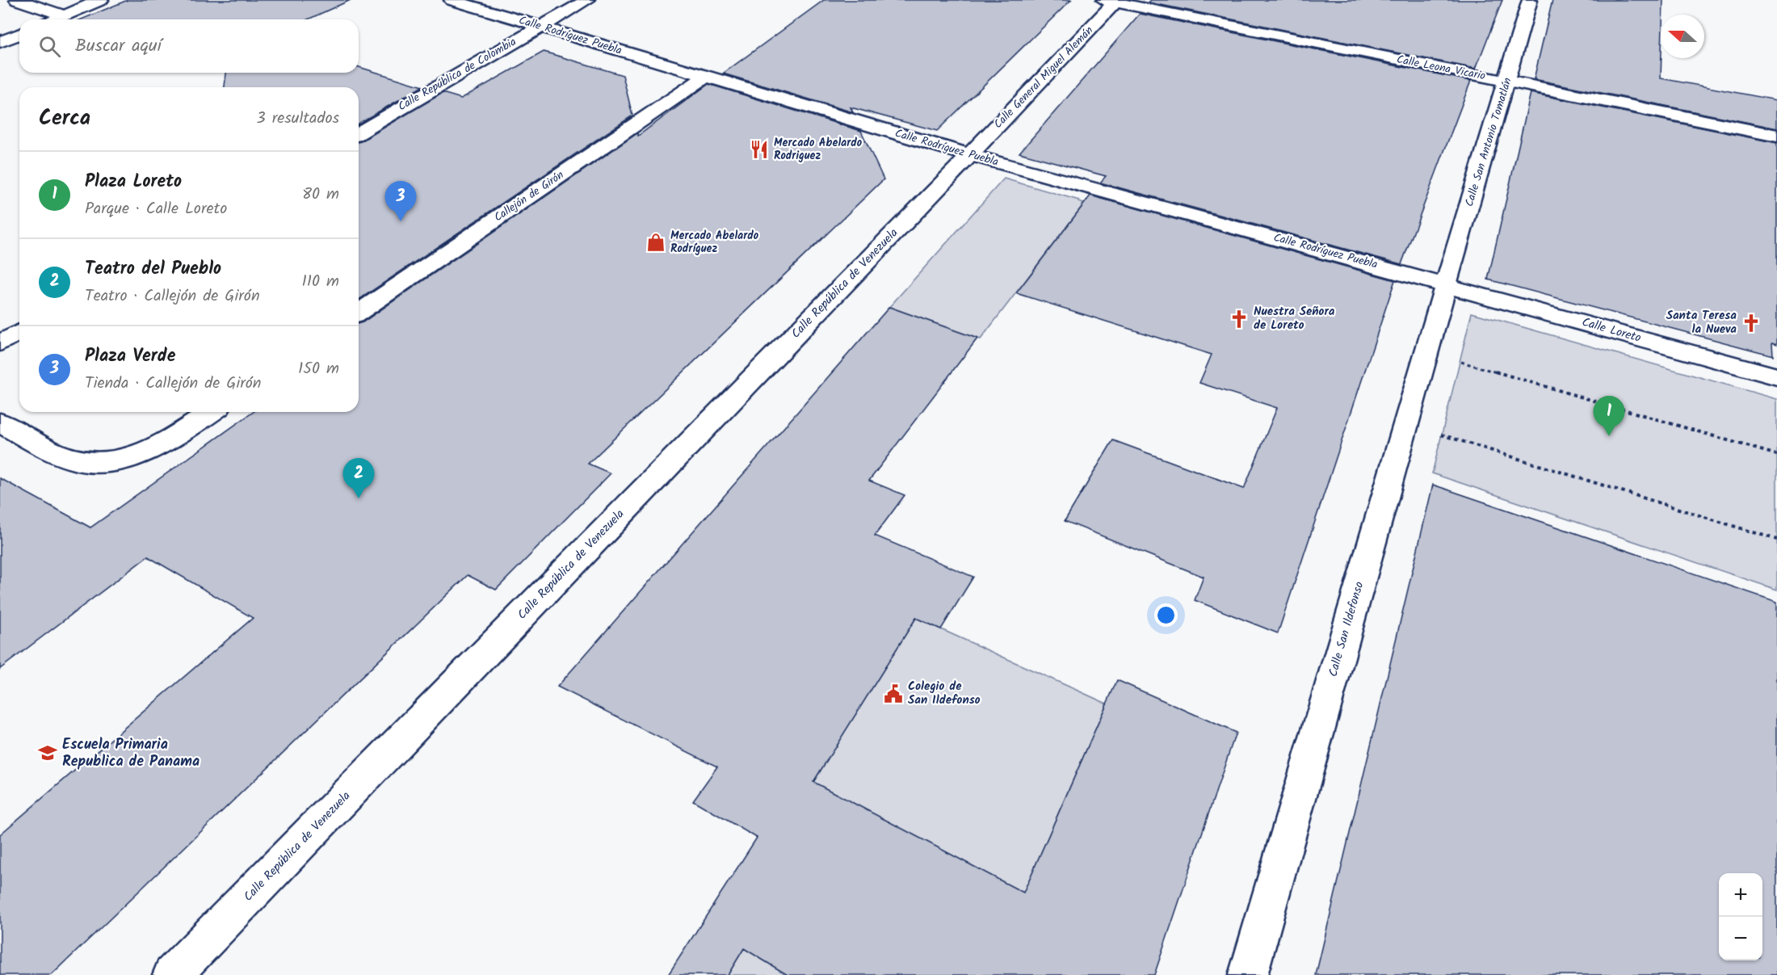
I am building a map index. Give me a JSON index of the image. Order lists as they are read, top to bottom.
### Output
{
  "streets": {
    "street": [
      "Calle Rodríguez Puebla",
      "Calle Leona Vicario",
      "Calle República de Colombia",
      "Calle General Miguel Alemán",
      "Calle San Antonio Tomatlán",
      "Callejón de Girón",
      "Calle República de Venezuela",
      "Calle Loreto",
      "Calle San Ildefonso"
    ]
  },
  "crossings": [
    ["Calle Rodríguez Puebla", "Calle República de Colombia"],
    ["Calle Rodríguez Puebla", "Calle General Miguel Alemán"],
    ["Calle Rodríguez Puebla", "Calle San Antonio Tomatlán"],
    ["Calle Rodríguez Puebla", "Callejón de Girón"],
    ["Calle Rodríguez Puebla", "Calle República de Venezuela"],
    ["Calle Rodríguez Puebla", "Calle Loreto"],
    ["Calle Rodríguez Puebla", "Calle San Ildefonso"],
    ["Calle Leona Vicario", "Calle General Miguel Alemán"],
    ["Calle Leona Vicario", "Calle San Antonio Tomatlán"],
    ["Calle General Miguel Alemán", "Calle República de Venezuela"],
    ["Calle San Antonio Tomatlán", "Calle Loreto"],
    ["Calle San Antonio Tomatlán", "Calle San Ildefonso"],
    ["Calle Loreto", "Calle San Ildefonso"]
  ],
  "places": {
    "restaurant": ["Mercado Abelardo Rodriguez"],
    "shop": ["Mercado Abelardo Rodríguez"],
    "church": ["Nuestra Señora de Loreto", "Santa Teresa la Nueva"],
    "public building": ["Colegio de San Ildefonso"],
    "school or university": ["Escuela Primaria Republica de Panama"]
  },
  "north": "left",
  "page": {
    "search": "Buscar aquí",
    "heading": ["Cerca", "3 resultados"],
    "list": [
      {
        "mark": "1",
        "name": "Plaza Loreto",
        "note": "Parque · Calle Loreto",
        "value": "80 m"
      },
      {
        "mark": "2",
        "name": "Teatro del Pueblo",
        "note": "Teatro · Callejón de Girón",
        "value": "110 m"
      },
      {
        "mark": "3",
        "name": "Plaza Verde",
        "note": "Tienda · Callejón de Girón",
        "value": "150 m"
      }
    ],
    "pins": ["3", "1", "2"],
    "map_buttons": ["+", "−"]
  }
}
